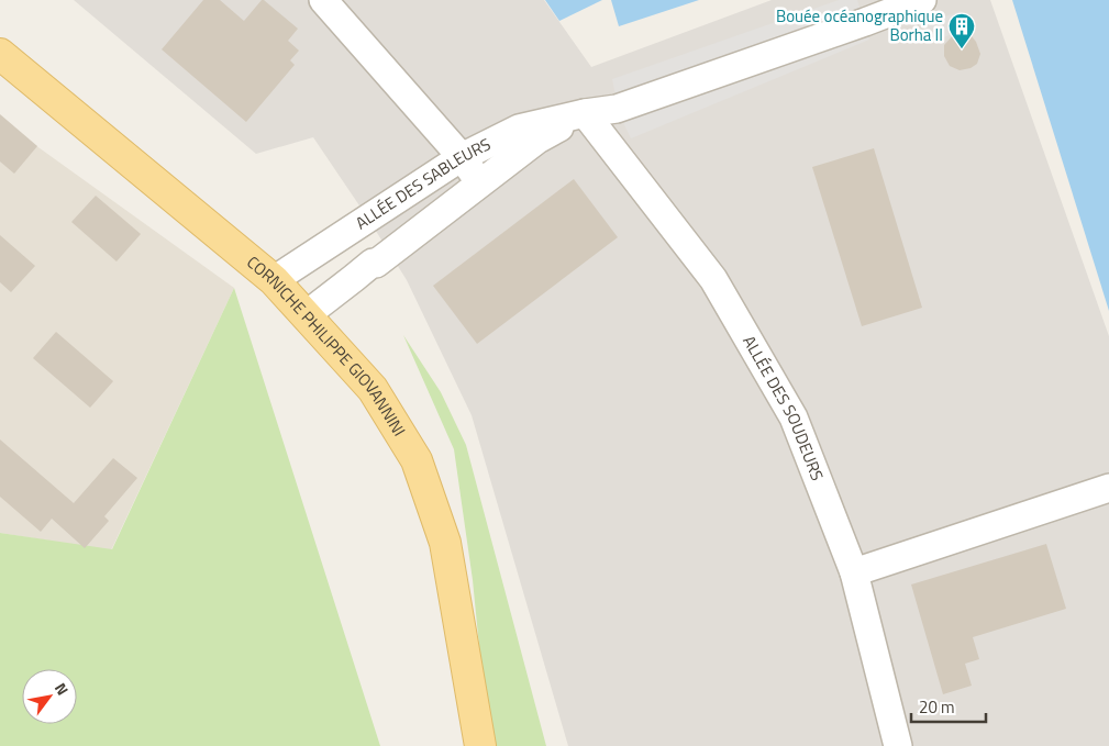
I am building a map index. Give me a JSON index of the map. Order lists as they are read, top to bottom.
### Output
{
  "streets": {
    "main road": ["CORNICHE PHILIPPE GIOVANNINI"],
    "lane": ["ALLÉE DES SABLEURS", "ALLÉE DES SOUDEURS"]
  },
  "crossings": [
    ["ALLÉE DES SABLEURS", "CORNICHE PHILIPPE GIOVANNINI"],
    ["ALLÉE DES SABLEURS", "ALLÉE DES SOUDEURS"]
  ],
  "places": {
    "building": ["Bouée océanographique Borha II"]
  },
  "scale_bar": "20 m",
  "north": "top right"
}
